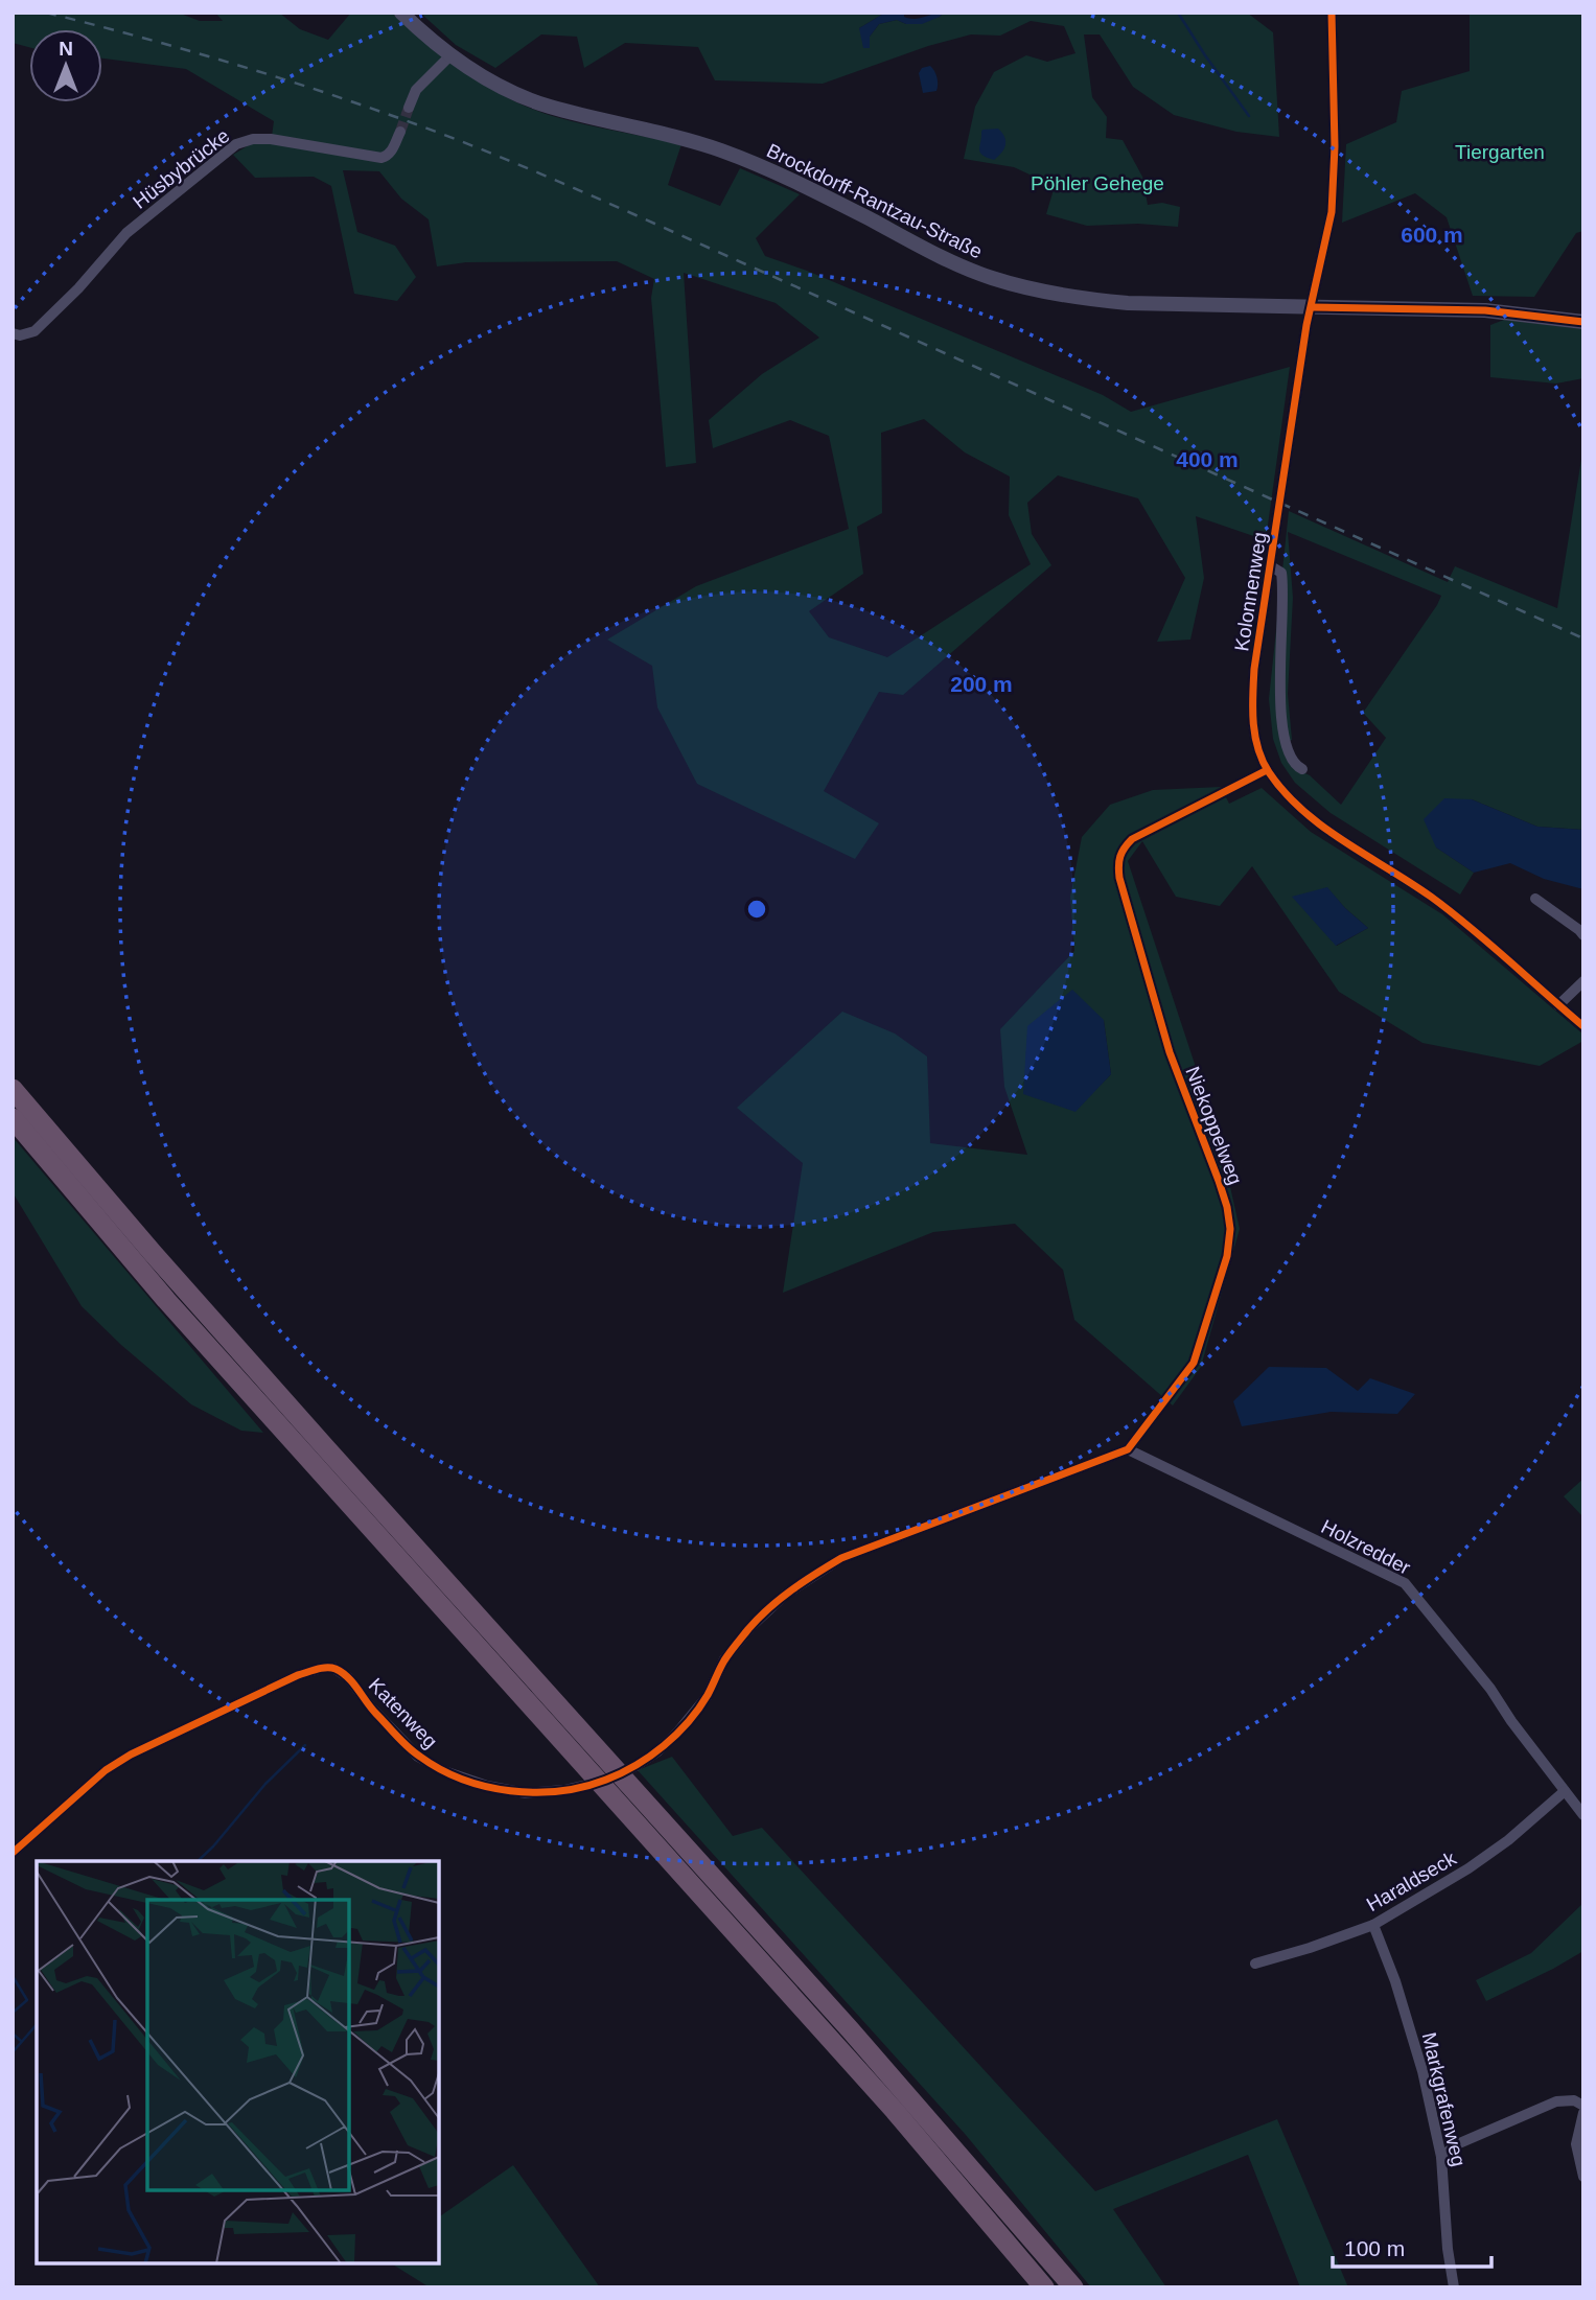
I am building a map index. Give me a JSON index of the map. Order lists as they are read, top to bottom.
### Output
{
  "streets": {
    "street": [
      "Hüsbybrücke",
      "Brockdorff-Rantzau-Straße",
      "Kolonnenweg",
      "Niekoppelweg",
      "Holzredder",
      "Katenweg",
      "Haraldseck",
      "Markgrafenweg"
    ]
  },
  "crossings": [
    ["Brockdorff-Rantzau-Straße", "Kolonnenweg"],
    ["Kolonnenweg", "Niekoppelweg"],
    ["Niekoppelweg", "Holzredder"],
    ["Niekoppelweg", "Katenweg"],
    ["Holzredder", "Katenweg"],
    ["Holzredder", "Haraldseck"],
    ["Haraldseck", "Markgrafenweg"]
  ],
  "parks": ["Tiergarten", "Pöhler Gehege"],
  "scale_bar": "100 m",
  "north": "top",
  "rings": ["600 m", "400 m", "200 m"]
}
